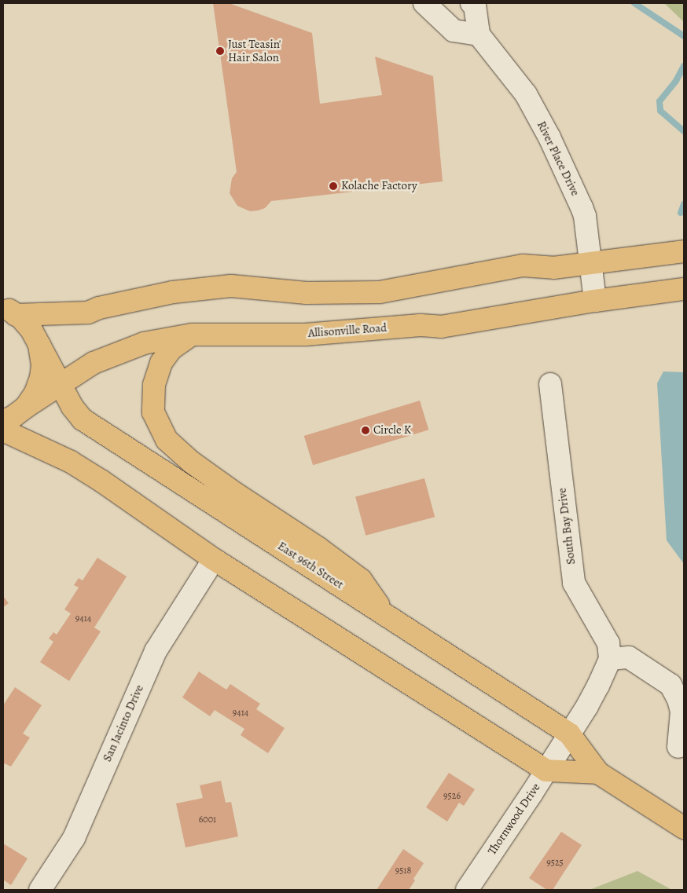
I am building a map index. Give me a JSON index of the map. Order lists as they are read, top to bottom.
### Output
{
  "streets": {
    "main road": ["Allisonville Road", "East 96th Street"],
    "street": [
      "River Place Drive",
      "South Bay Drive",
      "San Jacinto Drive",
      "Thornwood Drive"
    ]
  },
  "crossings": [
    ["River Place Drive", "Allisonville Road"],
    ["Allisonville Road", "East 96th Street"],
    ["East 96th Street", "Thornwood Drive"]
  ],
  "places": ["Just Teasin' Hair Salon", "Kolache Factory", "Circle K"],
  "house_numbers": [
    "9414",
    "9414",
    "9526",
    "6001",
    "9525",
    "9518"
  ]
}
